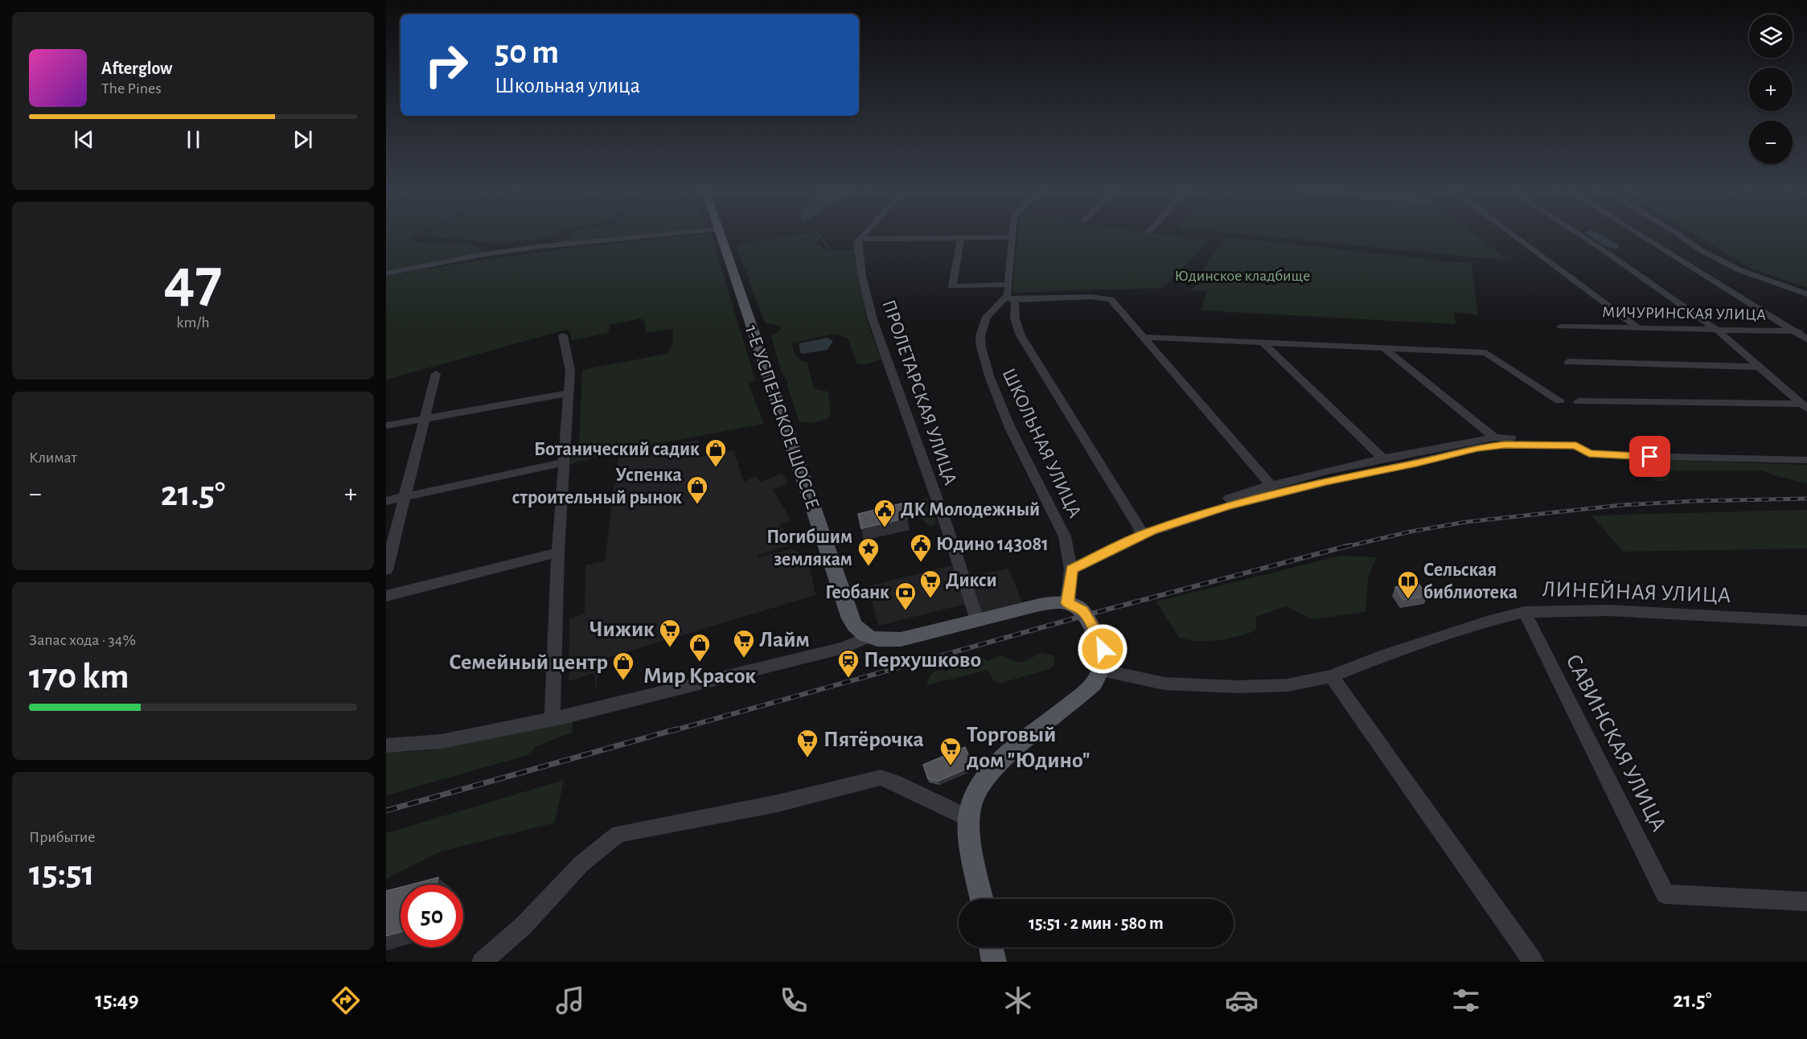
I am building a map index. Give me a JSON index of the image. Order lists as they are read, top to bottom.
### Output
{
  "streets": {
    "main road": ["1-Е УСПЕНСКОЕ ШОССЕ"],
    "street": [
      "МИЧУРИНСКАЯ УЛИЦА",
      "ПРОЛЕТАРСКАЯ УЛИЦА",
      "ШКОЛЬНАЯ УЛИЦА",
      "ЛИНЕЙНАЯ УЛИЦА",
      "САВИНСКАЯ УЛИЦА"
    ]
  },
  "crossings": [
    ["ЛИНЕЙНАЯ УЛИЦА", "САВИНСКАЯ УЛИЦА"]
  ],
  "parks": ["Юдинское кладбище"],
  "places": {
    "shop": [
      "Ботанический садик",
      "Успенка строительный рынок",
      "Мир Красок",
      "Семейный центр"
    ],
    "public building": ["ДК Молодежный", "Юдино 143081"],
    "place": ["Погибшим землякам"],
    "supermarket": [
      "Дикси",
      "Чижик",
      "Лайм",
      "Пятёрочка",
      "Торговый дом \"Юдино\""
    ],
    "library": ["Сельская библиотека"],
    "bank": ["Геобанк"],
    "station": ["Перхушково"]
  },
  "page": {
    "map_buttons": ["+", "−"],
    "turn": ["50 m", "Школьная улица"],
    "song": ["Afterglow", "The Pines"],
    "tile": [
      ["47", "km/h"],
      "Климат",
      ["Запас хода · 34%", "170 km"],
      ["Прибытие", "15:51"]
    ],
    "heat": ["−", "21.5°", "+"],
    "limit": "50",
    "trip": "15:51 · 2 мин · 580 m",
    "tabs": ["15:49", "21.5°"]
  }
}
